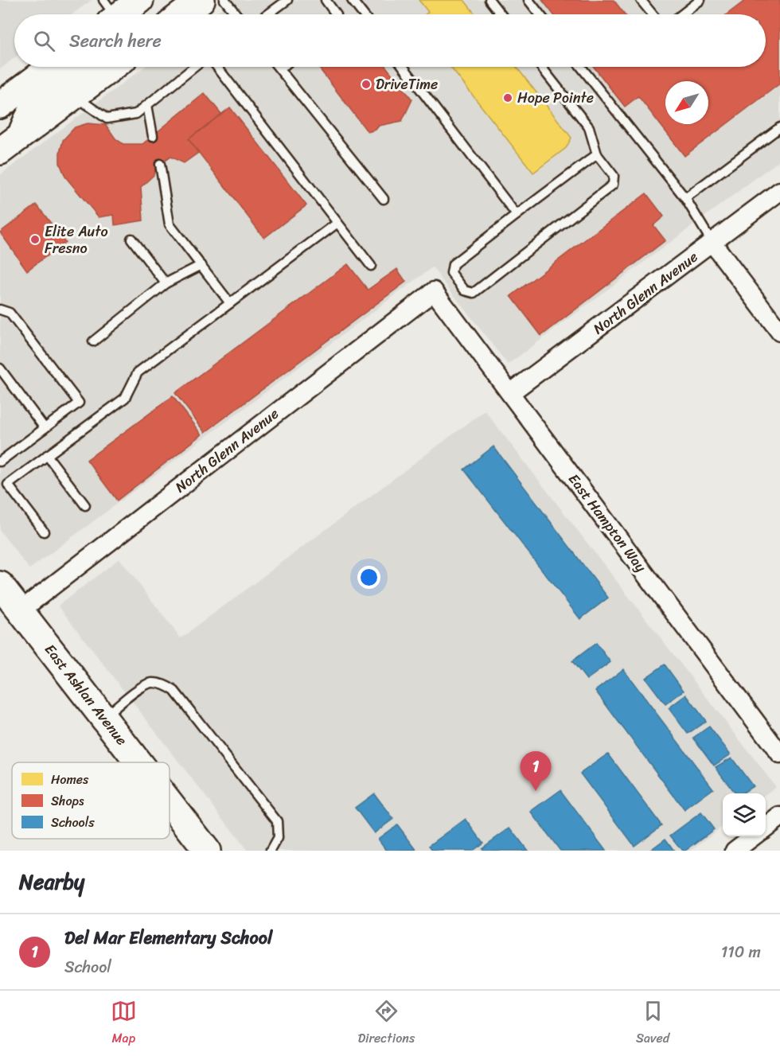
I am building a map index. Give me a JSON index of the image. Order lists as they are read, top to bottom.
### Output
{
  "streets": {
    "main road": ["East Ashlan Avenue"],
    "street": ["North Glenn Avenue", "East Hampton Way"]
  },
  "crossings": [
    ["North Glenn Avenue", "East Hampton Way"],
    ["North Glenn Avenue", "East Ashlan Avenue"]
  ],
  "places": ["DriveTime", "Hope Pointe", "Elite Auto Fresno"],
  "legend": ["Homes", "Shops", "Schools"],
  "north": "bottom left",
  "page": {
    "search": "Search here",
    "pins": "1",
    "heading": "Nearby",
    "list": [
      {
        "mark": "1",
        "name": "Del Mar Elementary School",
        "note": "School",
        "value": "110 m"
      }
    ],
    "nav": ["Map", "Directions", "Saved"]
  }
}
